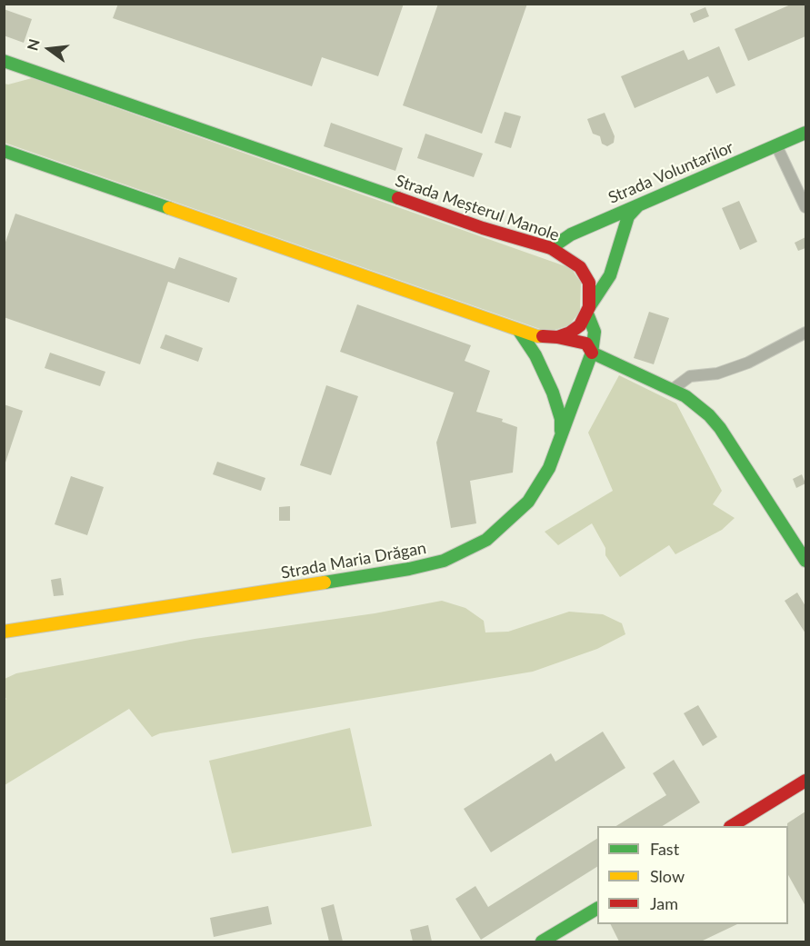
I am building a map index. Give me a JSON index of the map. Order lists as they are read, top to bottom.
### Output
{
  "streets": {
    "main road": ["Strada Voluntarilor", "Strada Meșterul Manole", "Strada Maria Drăgan"]
  },
  "crossings": [
    ["Strada Voluntarilor", "Strada Meșterul Manole"],
    ["Strada Meșterul Manole", "Strada Maria Drăgan"]
  ],
  "legend": ["Fast", "Slow", "Jam"],
  "north": "left"
}
